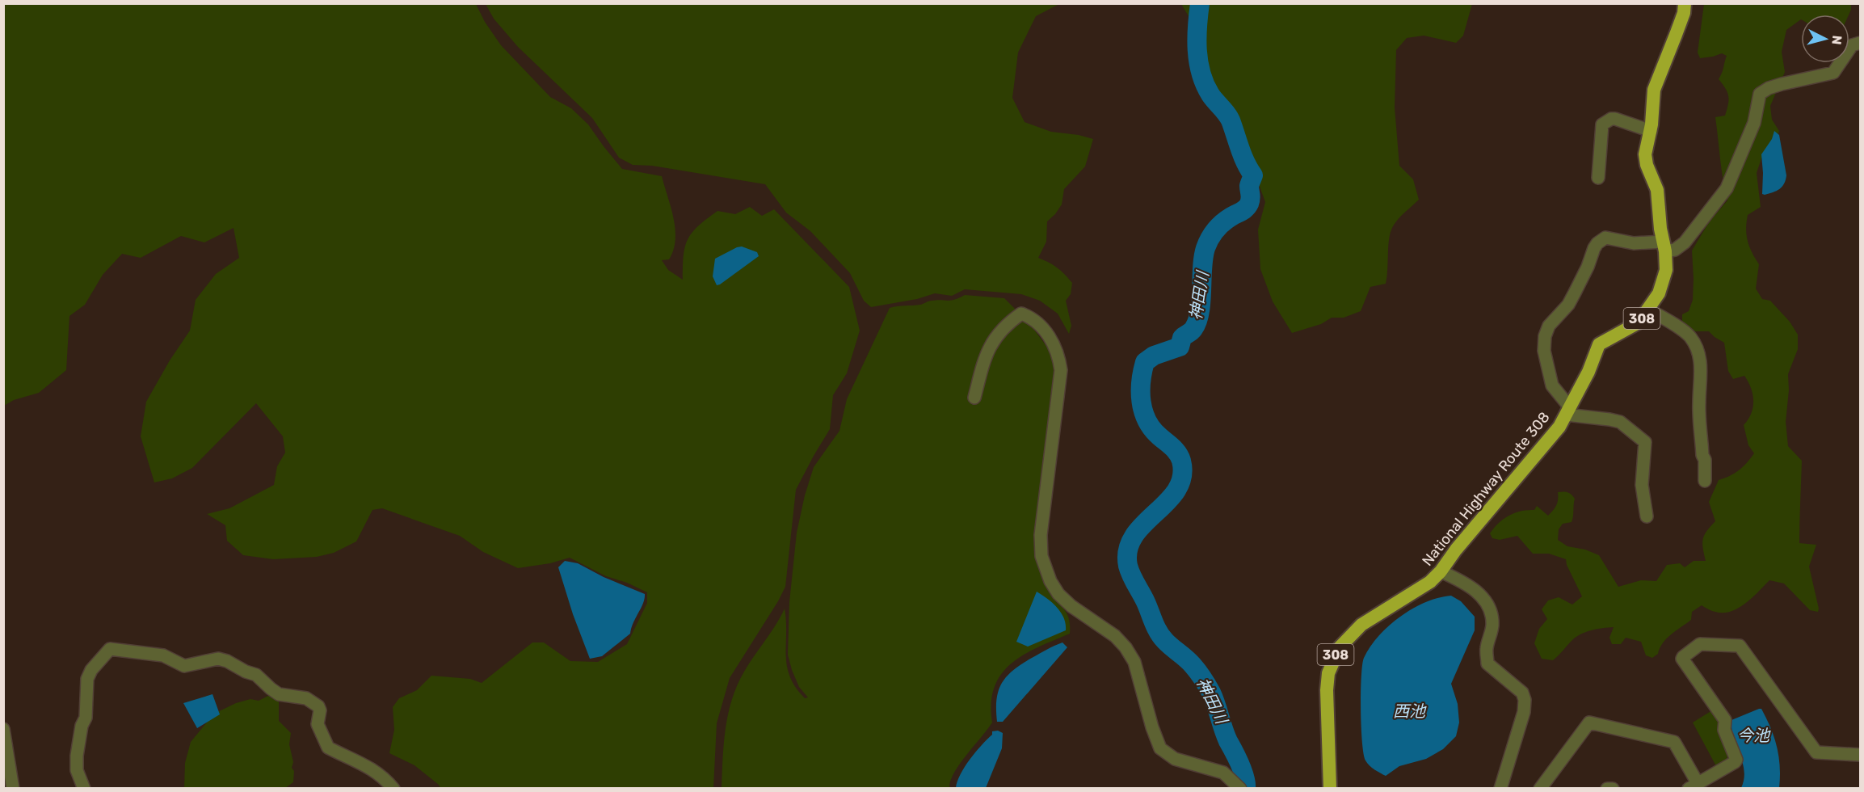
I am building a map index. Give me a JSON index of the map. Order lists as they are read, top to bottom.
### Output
{
  "streets": {
    "highway": ["308", "National Highway Route 308"]
  },
  "water": ["神田川", "西池", "今池"],
  "north": "right"
}
